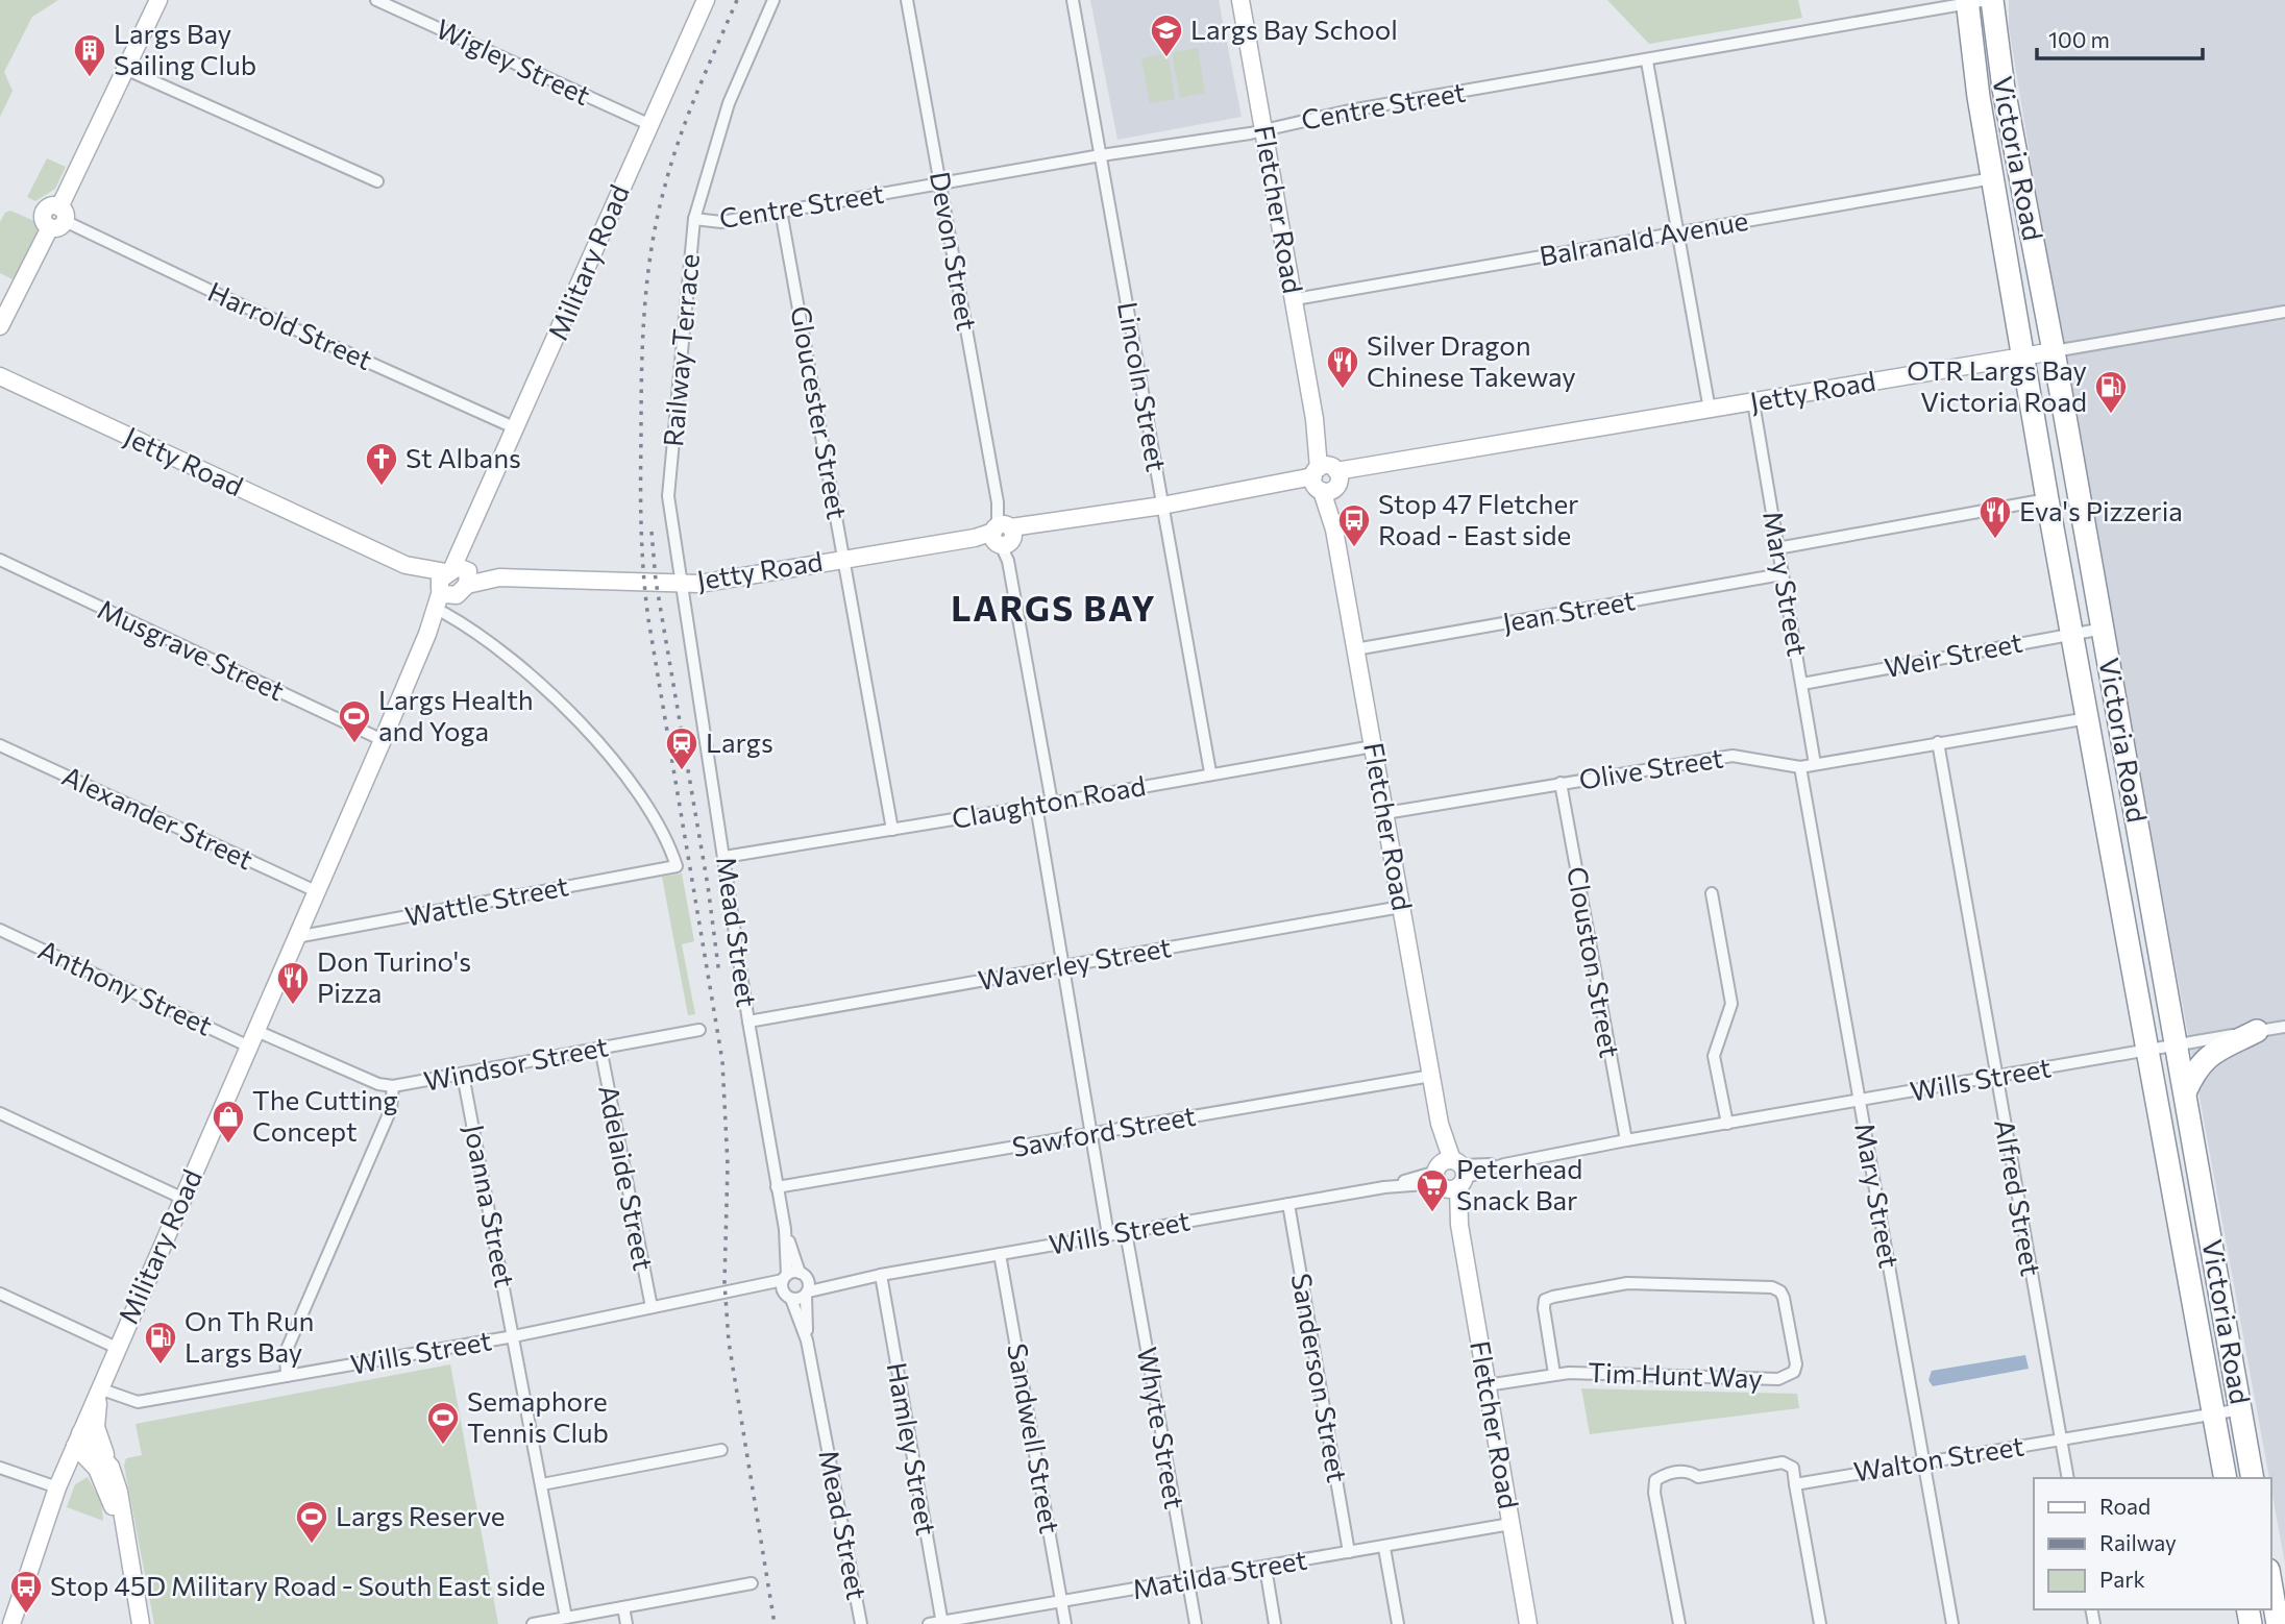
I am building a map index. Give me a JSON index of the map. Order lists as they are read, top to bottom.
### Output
{
  "streets": {
    "highway": ["Victoria Road"],
    "street": [
      "Wigley Street",
      "Centre Street",
      "Fletcher Road",
      "Balranald Avenue",
      "Devon Street",
      "Military Road",
      "Harrold Street",
      "Railway Terrace",
      "Lincoln Street",
      "Jetty Road",
      "Gloucester Street",
      "Mary Street",
      "Jean Street",
      "Musgrave Street",
      "Weir Street",
      "Olive Street",
      "Claughton Road",
      "Alexander Street",
      "Wattle Street",
      "Mead Street",
      "Clouston Street",
      "Waverley Street",
      "Anthony Street",
      "Windsor Street",
      "Wills Street",
      "Sawford Street",
      "Adelaide Street",
      "Alfred Street",
      "Joanna Street",
      "Tim Hunt Way",
      "Sanderson Street",
      "Whyte Street",
      "Sandwell Street",
      "Hamley Street",
      "Walton Street",
      "Matilda Street"
    ]
  },
  "crossings": [
    ["Wigley Street", "Military Road"],
    ["Centre Street", "Victoria Road"],
    ["Centre Street", "Fletcher Road"],
    ["Centre Street", "Devon Street"],
    ["Centre Street", "Railway Terrace"],
    ["Centre Street", "Lincoln Street"],
    ["Centre Street", "Gloucester Street"],
    ["Victoria Road", "Balranald Avenue"],
    ["Victoria Road", "Jetty Road"],
    ["Victoria Road", "Weir Street"],
    ["Victoria Road", "Olive Street"],
    ["Victoria Road", "Wills Street"],
    ["Victoria Road", "Walton Street"],
    ["Fletcher Road", "Balranald Avenue"],
    ["Fletcher Road", "Jetty Road"],
    ["Fletcher Road", "Jean Street"],
    ["Fletcher Road", "Olive Street"],
    ["Fletcher Road", "Claughton Road"],
    ["Fletcher Road", "Waverley Street"],
    ["Fletcher Road", "Wills Street"],
    ["Fletcher Road", "Sawford Street"],
    ["Fletcher Road", "Tim Hunt Way"],
    ["Fletcher Road", "Matilda Street"],
    ["Devon Street", "Jetty Road"],
    ["Devon Street", "Claughton Road"],
    ["Military Road", "Harrold Street"],
    ["Military Road", "Jetty Road"],
    ["Military Road", "Musgrave Street"],
    ["Military Road", "Alexander Street"],
    ["Military Road", "Wattle Street"],
    ["Military Road", "Anthony Street"],
    ["Military Road", "Windsor Street"],
    ["Military Road", "Wills Street"],
    ["Railway Terrace", "Jetty Road"],
    ["Railway Terrace", "Mead Street"],
    ["Lincoln Street", "Jetty Road"],
    ["Lincoln Street", "Claughton Road"],
    ["Jetty Road", "Gloucester Street"],
    ["Jetty Road", "Mary Street"],
    ["Jetty Road", "Mead Street"],
    ["Gloucester Street", "Claughton Road"],
    ["Mary Street", "Jean Street"],
    ["Mary Street", "Weir Street"],
    ["Mary Street", "Olive Street"],
    ["Mary Street", "Wills Street"],
    ["Mary Street", "Walton Street"],
    ["Olive Street", "Clouston Street"],
    ["Olive Street", "Alfred Street"],
    ["Claughton Road", "Mead Street"],
    ["Mead Street", "Waverley Street"],
    ["Mead Street", "Wills Street"],
    ["Mead Street", "Sawford Street"],
    ["Clouston Street", "Wills Street"],
    ["Anthony Street", "Windsor Street"],
    ["Windsor Street", "Adelaide Street"],
    ["Windsor Street", "Joanna Street"],
    ["Wills Street", "Adelaide Street"],
    ["Wills Street", "Alfred Street"],
    ["Wills Street", "Joanna Street"],
    ["Wills Street", "Sanderson Street"],
    ["Wills Street", "Whyte Street"],
    ["Wills Street", "Sandwell Street"],
    ["Wills Street", "Hamley Street"],
    ["Alfred Street", "Walton Street"],
    ["Sanderson Street", "Matilda Street"],
    ["Whyte Street", "Matilda Street"],
    ["Sandwell Street", "Matilda Street"],
    ["Hamley Street", "Matilda Street"]
  ],
  "districts": ["LARGS BAY"],
  "places": {
    "school or university": ["Largs Bay School"],
    "building": ["Largs Bay Sailing Club"],
    "restaurant": ["Silver Dragon Chinese Takeway", "Eva's Pizzeria", "Don Turino's Pizza"],
    "fuel station": ["OTR Largs Bay Victoria Road", "On Th Run Largs Bay"],
    "church": ["St Albans"],
    "bus stop": ["Stop 47 Fletcher Road - East side", "Stop 45D Military Road - South East side"],
    "sports": ["Largs Health and Yoga", "Semaphore Tennis Club", "Largs Reserve"],
    "station": ["Largs"],
    "shop": ["The Cutting Concept"],
    "supermarket": ["Peterhead Snack Bar"]
  },
  "legend": ["Road", "Railway", "Park"],
  "scale_bar": "100 m"
}
